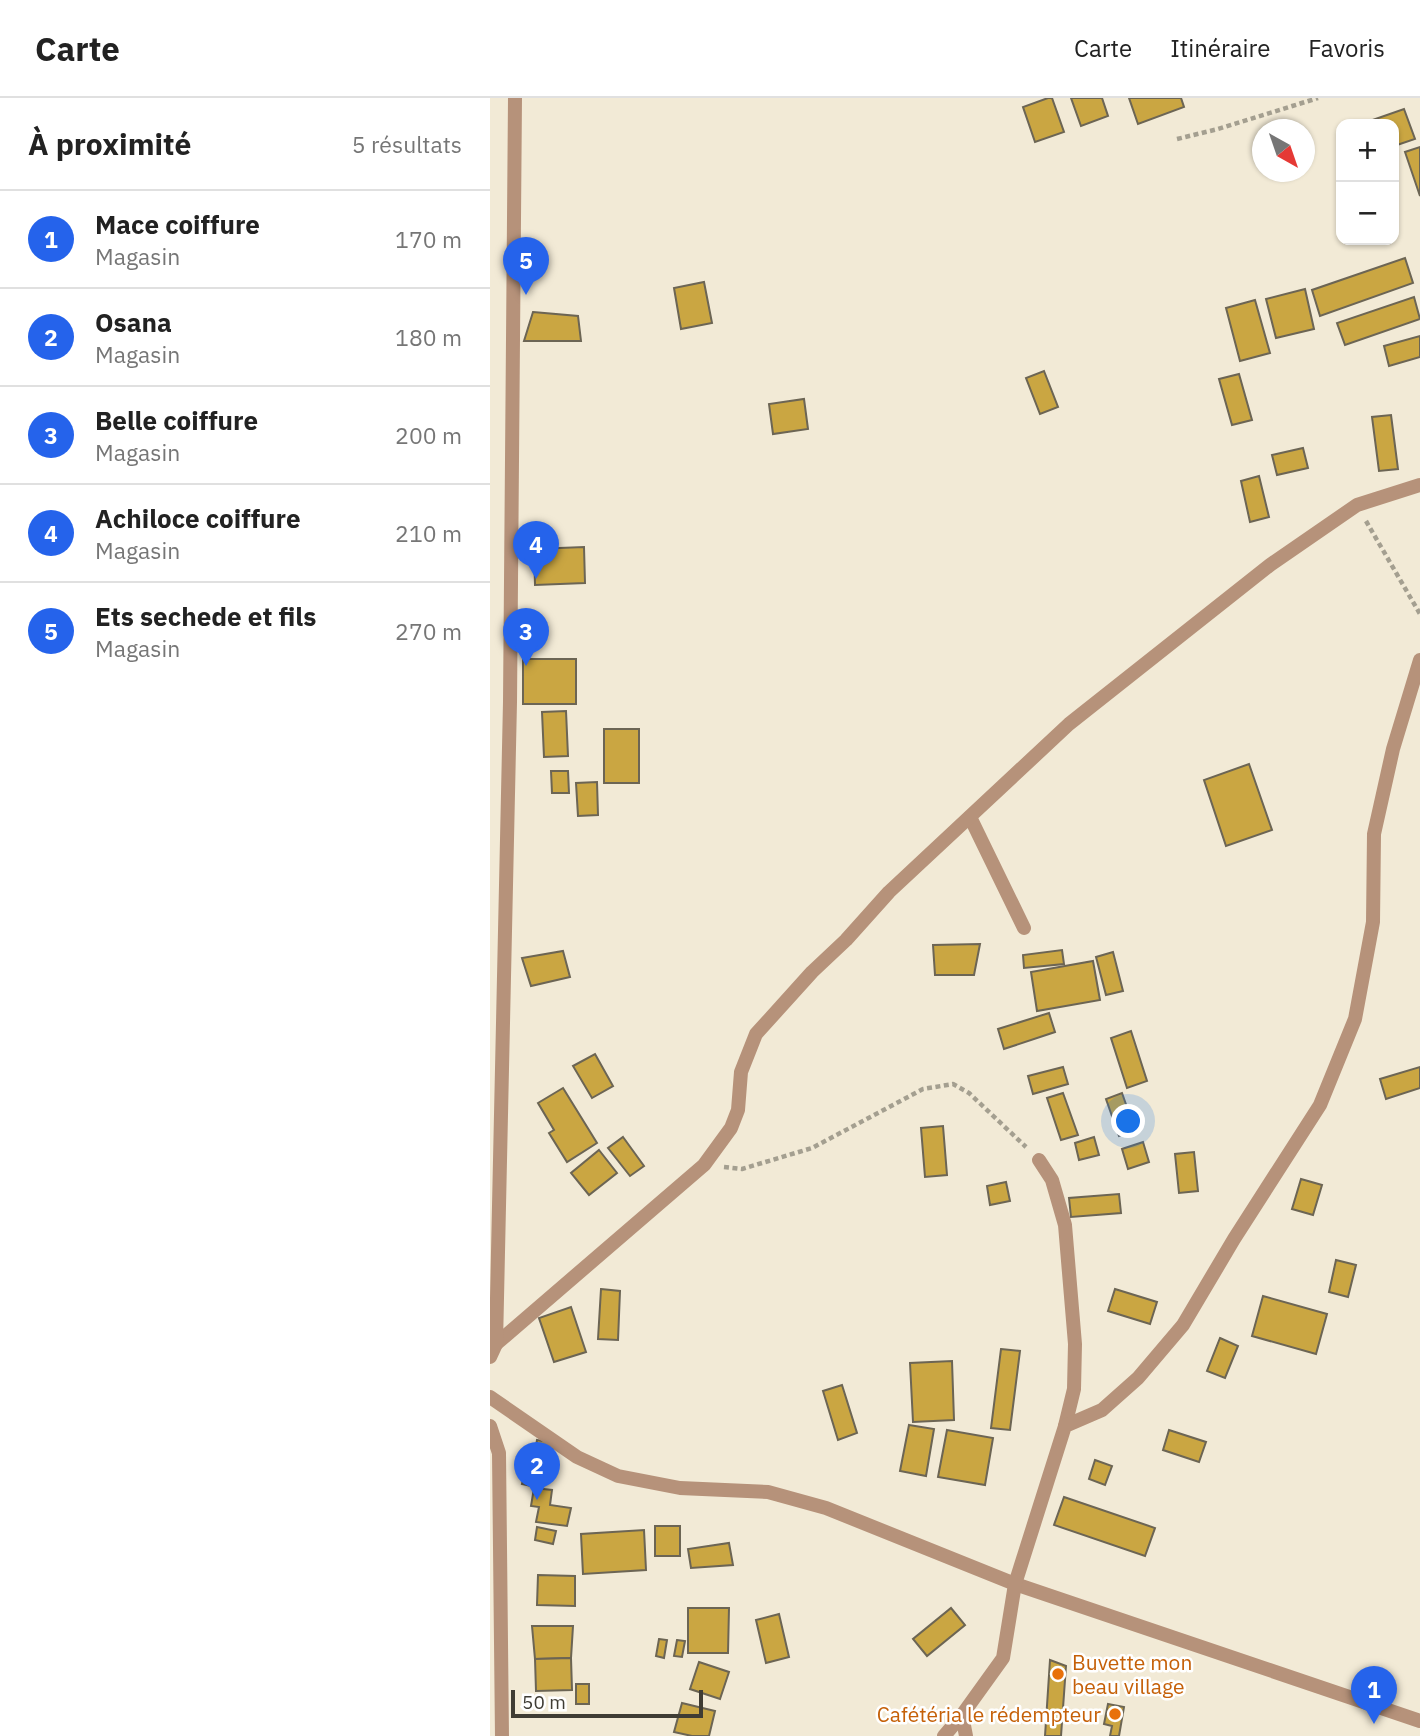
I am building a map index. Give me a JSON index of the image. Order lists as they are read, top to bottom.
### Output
{
  "places": ["Buvette mon beau village", "Cafétéria le rédempteur"],
  "scale_bar": "50 m",
  "north": "bottom right",
  "page": {
    "header": "Carte",
    "nav": ["Carte", "Itinéraire", "Favoris"],
    "heading": ["À proximité", "5 résultats"],
    "map_buttons": ["+", "−"],
    "list": [
      {
        "mark": "1",
        "name": "Mace coiffure",
        "note": "Magasin",
        "value": "170 m"
      },
      {
        "mark": "2",
        "name": "Osana",
        "note": "Magasin",
        "value": "180 m"
      },
      {
        "mark": "3",
        "name": "Belle coiffure",
        "note": "Magasin",
        "value": "200 m"
      },
      {
        "mark": "4",
        "name": "Achiloce coiffure",
        "note": "Magasin",
        "value": "210 m"
      },
      {
        "mark": "5",
        "name": "Ets sechede et fils",
        "note": "Magasin",
        "value": "270 m"
      }
    ],
    "pins": [
      "5",
      "4",
      "3",
      "2",
      "1"
    ],
    "scale": "50 m"
  }
}
